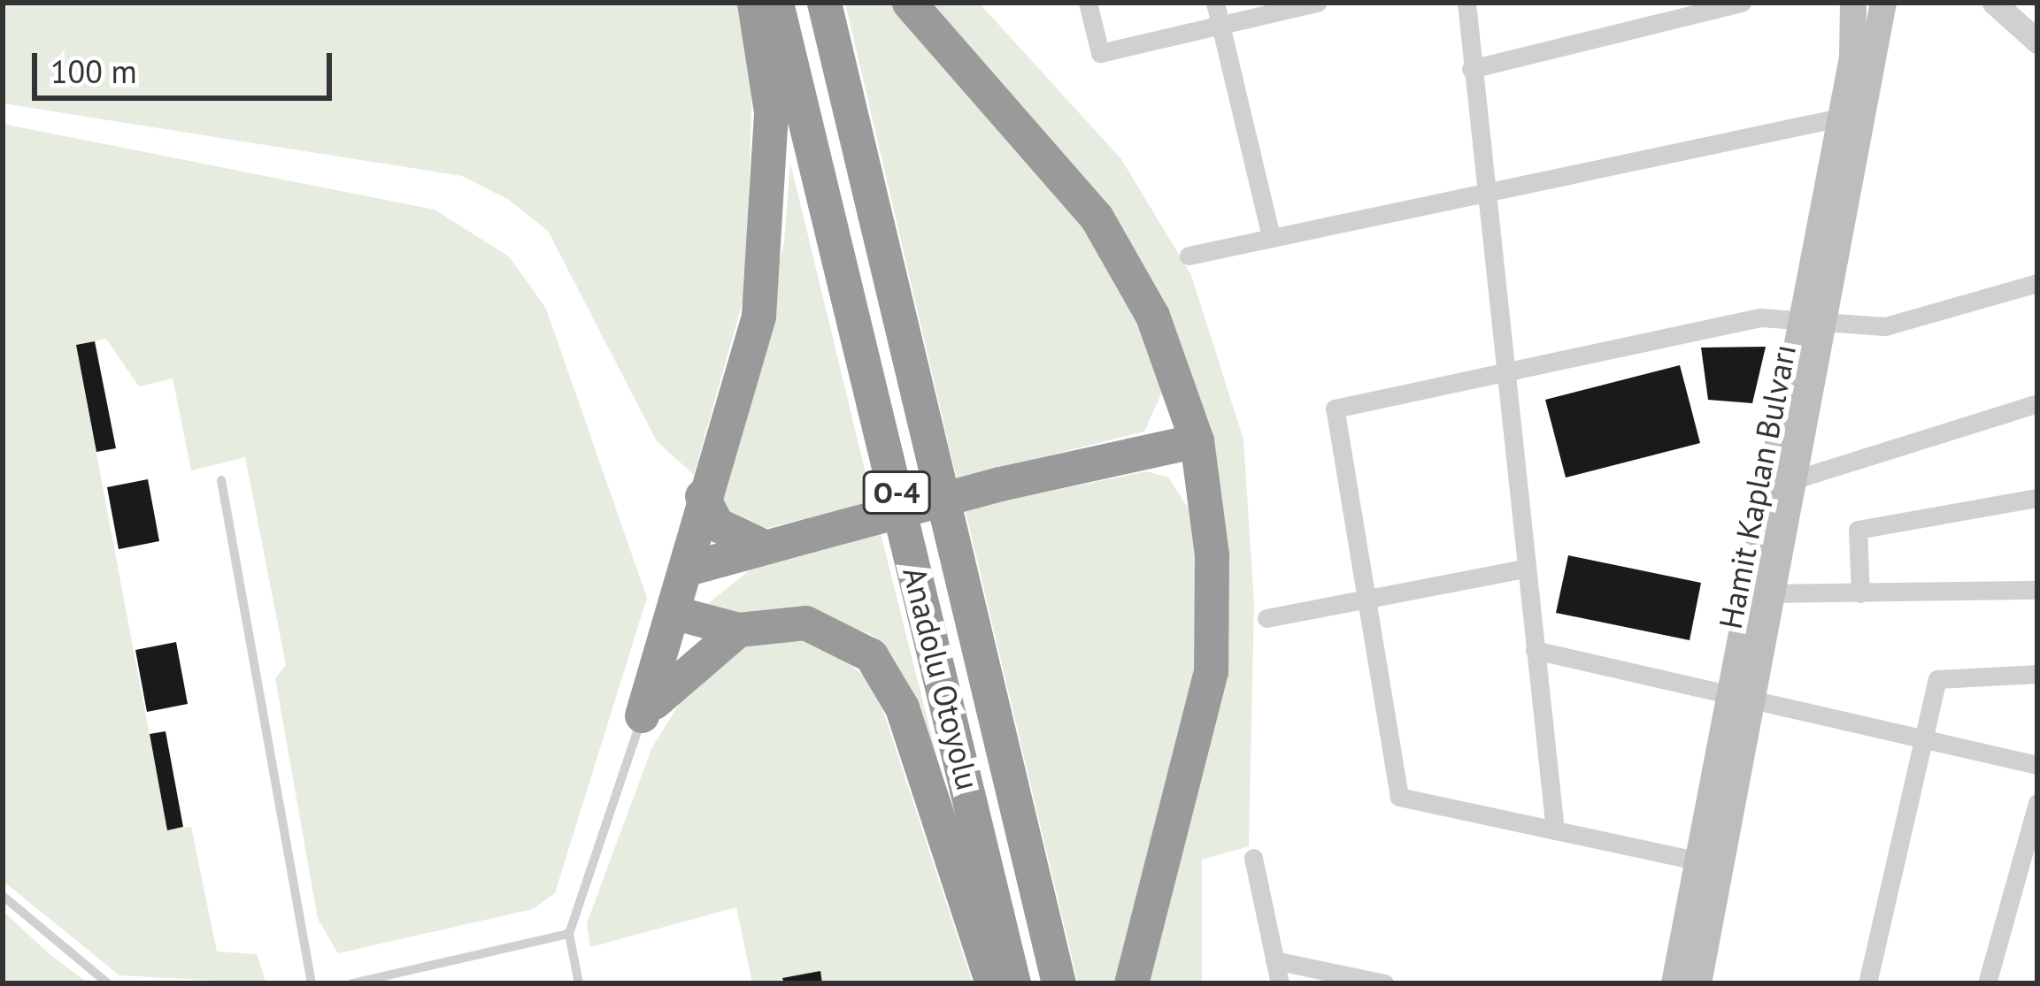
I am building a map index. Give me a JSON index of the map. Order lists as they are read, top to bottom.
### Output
{
  "streets": {
    "highway": ["O-4", "Anadolu Otoyolu"],
    "main road": ["Hamit Kaplan Bulvarı"]
  },
  "scale_bar": "100 m"
}
